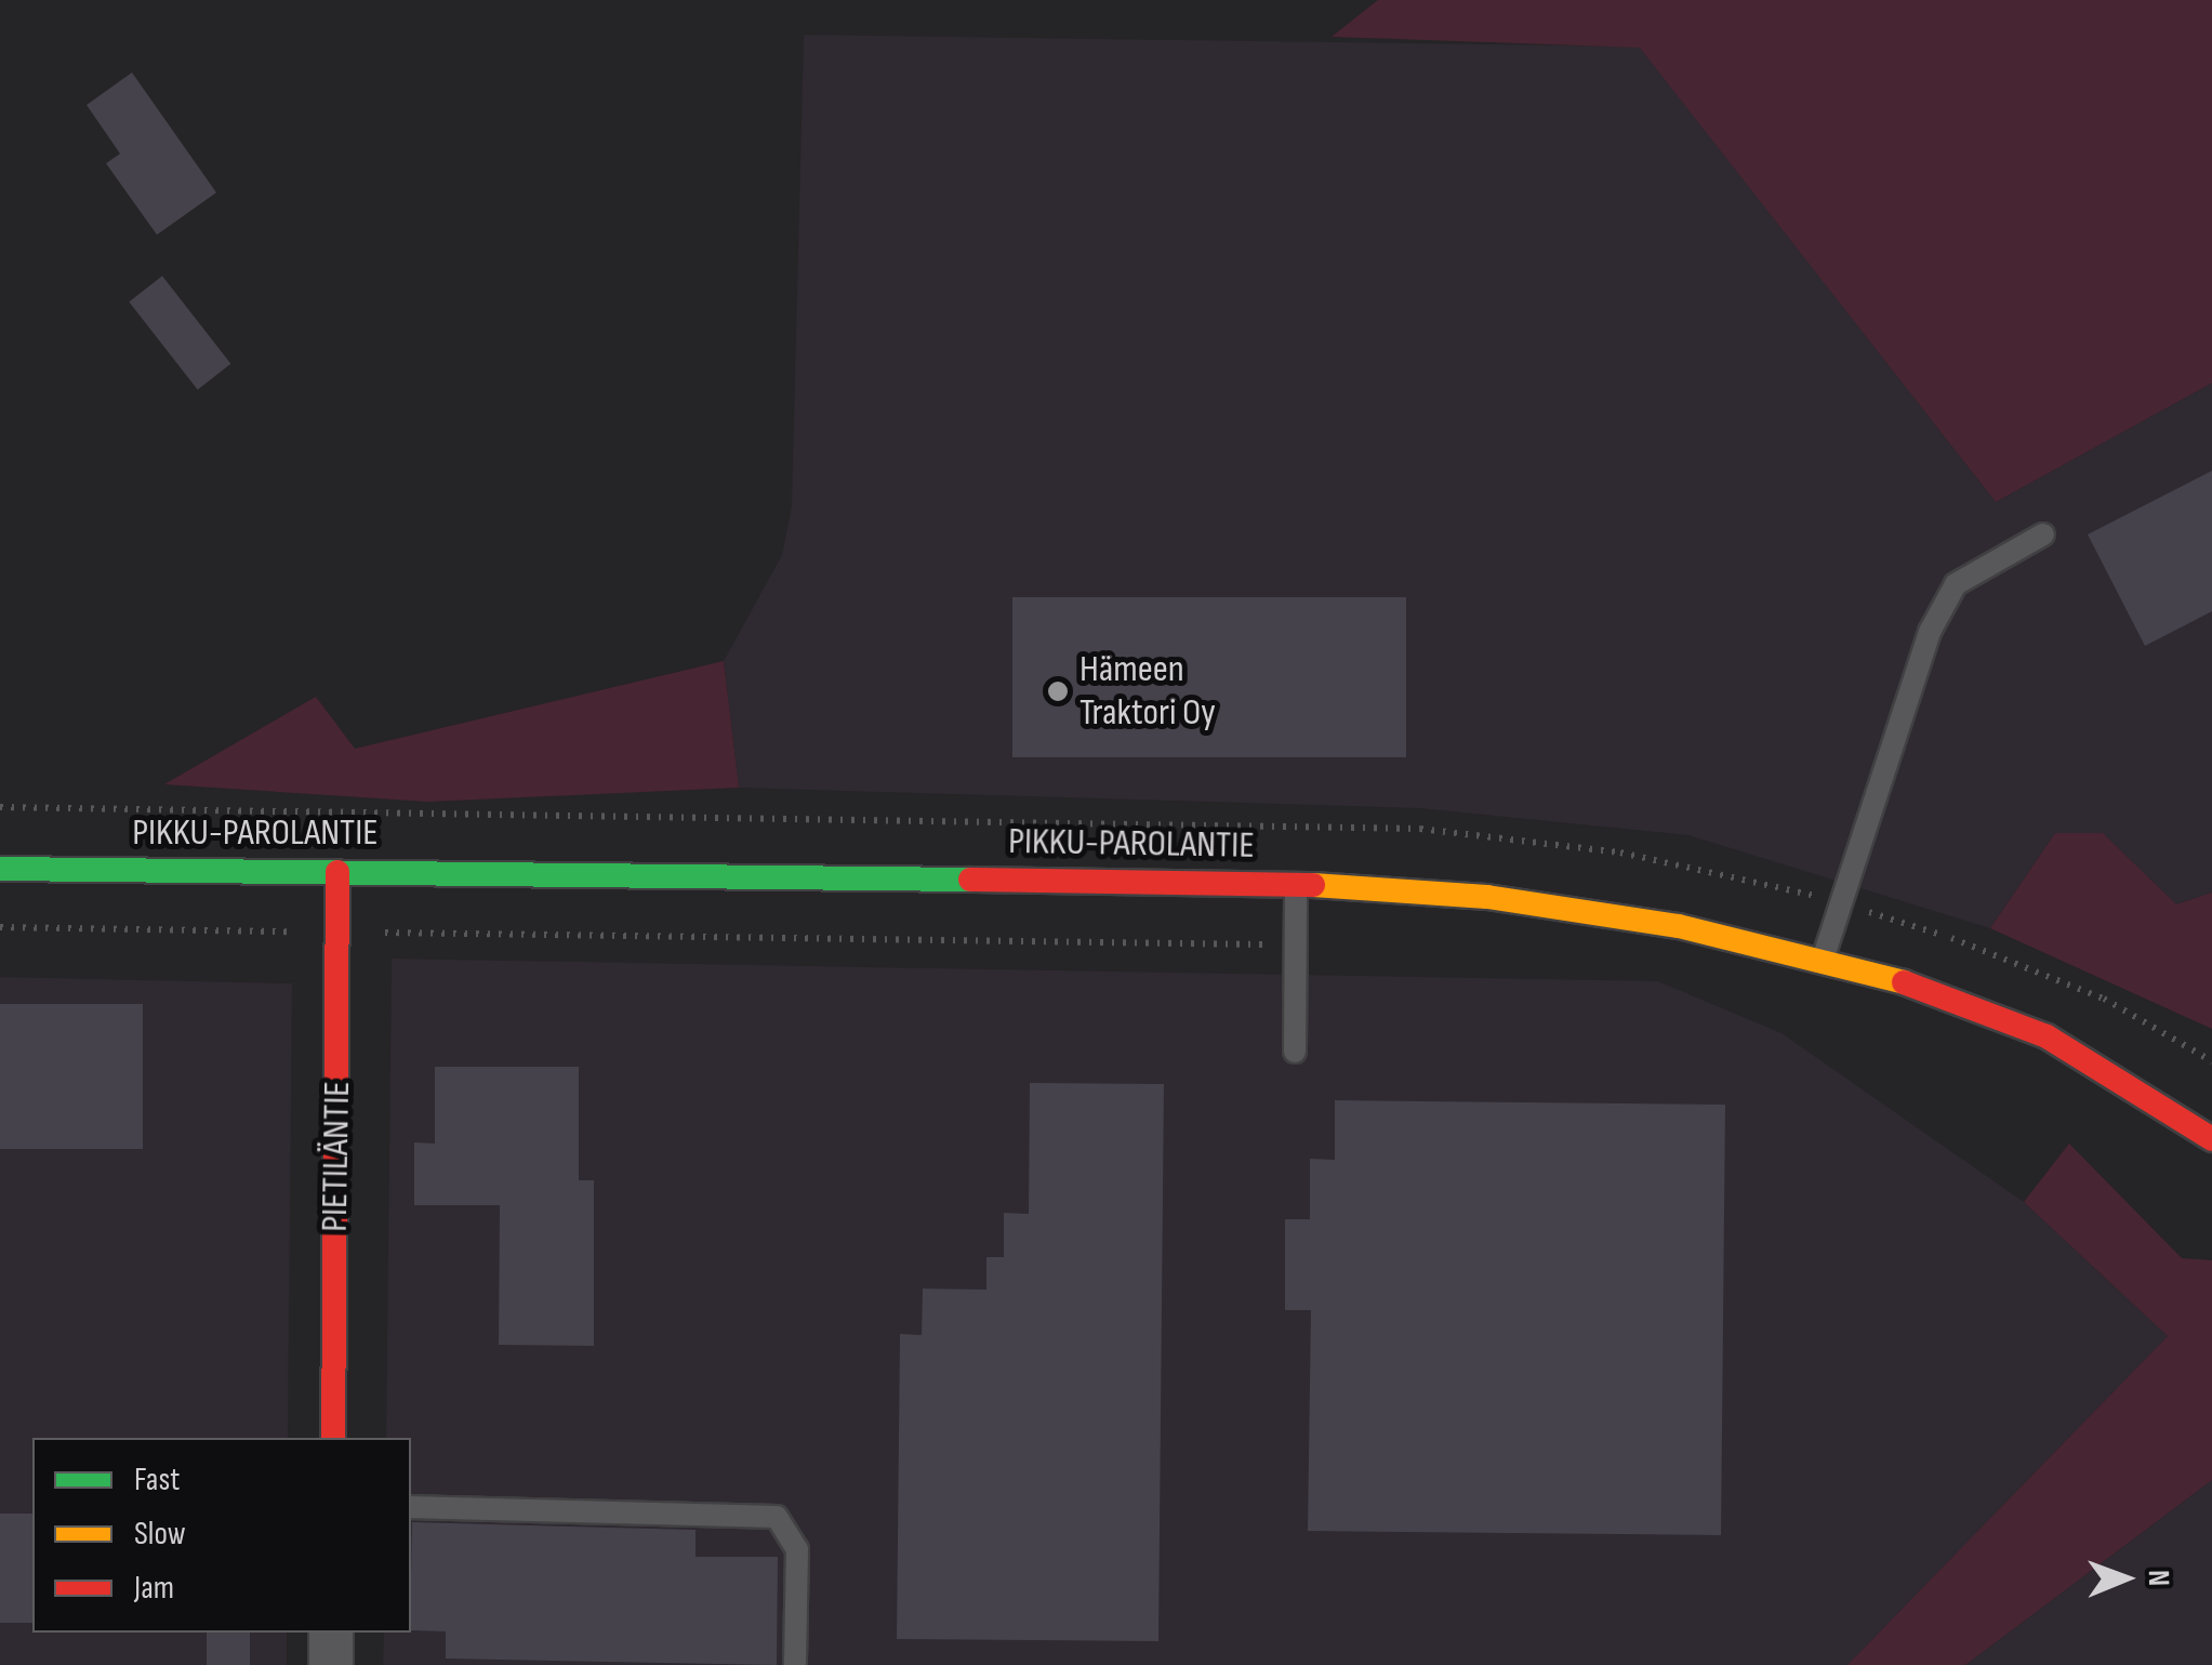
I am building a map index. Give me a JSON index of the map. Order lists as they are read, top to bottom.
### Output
{
  "streets": {
    "main road": ["PIKKU-PAROLANTIE", "PIETILÄNTIE"]
  },
  "crossings": [
    ["PIKKU-PAROLANTIE", "PIETILÄNTIE"]
  ],
  "places": ["Hämeen Traktori Oy"],
  "legend": ["Fast", "Slow", "Jam"],
  "north": "right"
}
